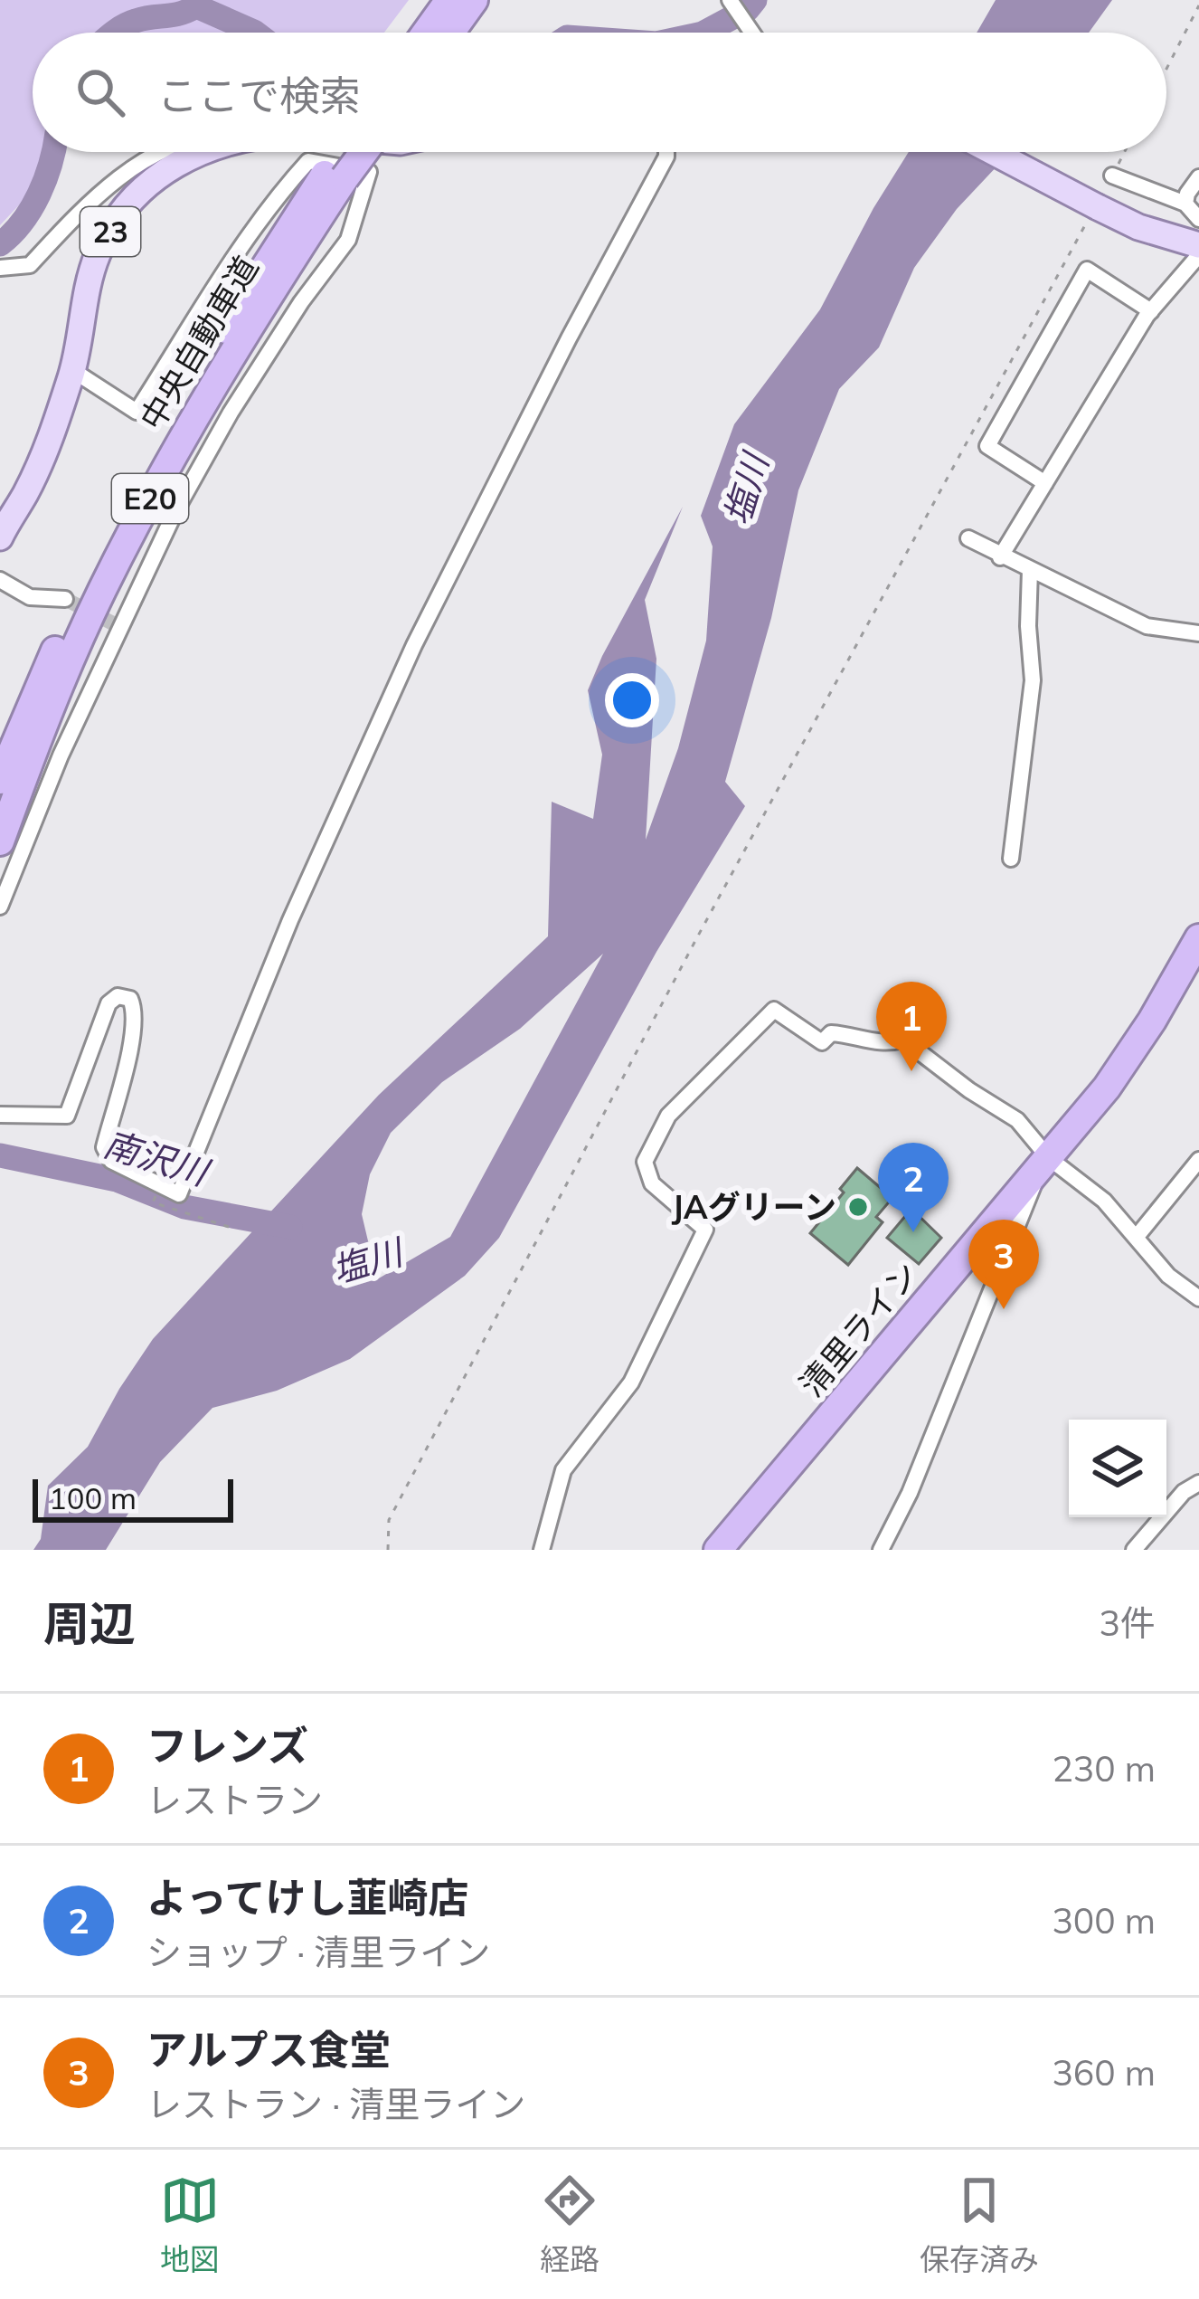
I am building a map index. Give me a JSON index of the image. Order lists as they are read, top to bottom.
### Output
{
  "streets": {
    "highway": ["中央自動車道", "E20", "清里ライン"],
    "main road": ["23"]
  },
  "water": ["塩川", "南沢川"],
  "places": ["JAグリーン"],
  "scale_bar": "100 m",
  "page": {
    "search": "ここで検索",
    "pins": ["1", "2", "3"],
    "scale": "100 m",
    "heading": ["周辺", "3件"],
    "list": [
      {
        "mark": "1",
        "name": "フレンズ",
        "note": "レストラン",
        "value": "230 m"
      },
      {
        "mark": "2",
        "name": "よってけし韮崎店",
        "note": "ショップ · 清里ライン",
        "value": "300 m"
      },
      {
        "mark": "3",
        "name": "アルプス食堂",
        "note": "レストラン · 清里ライン",
        "value": "360 m"
      }
    ],
    "nav": ["地図", "経路", "保存済み"]
  }
}
